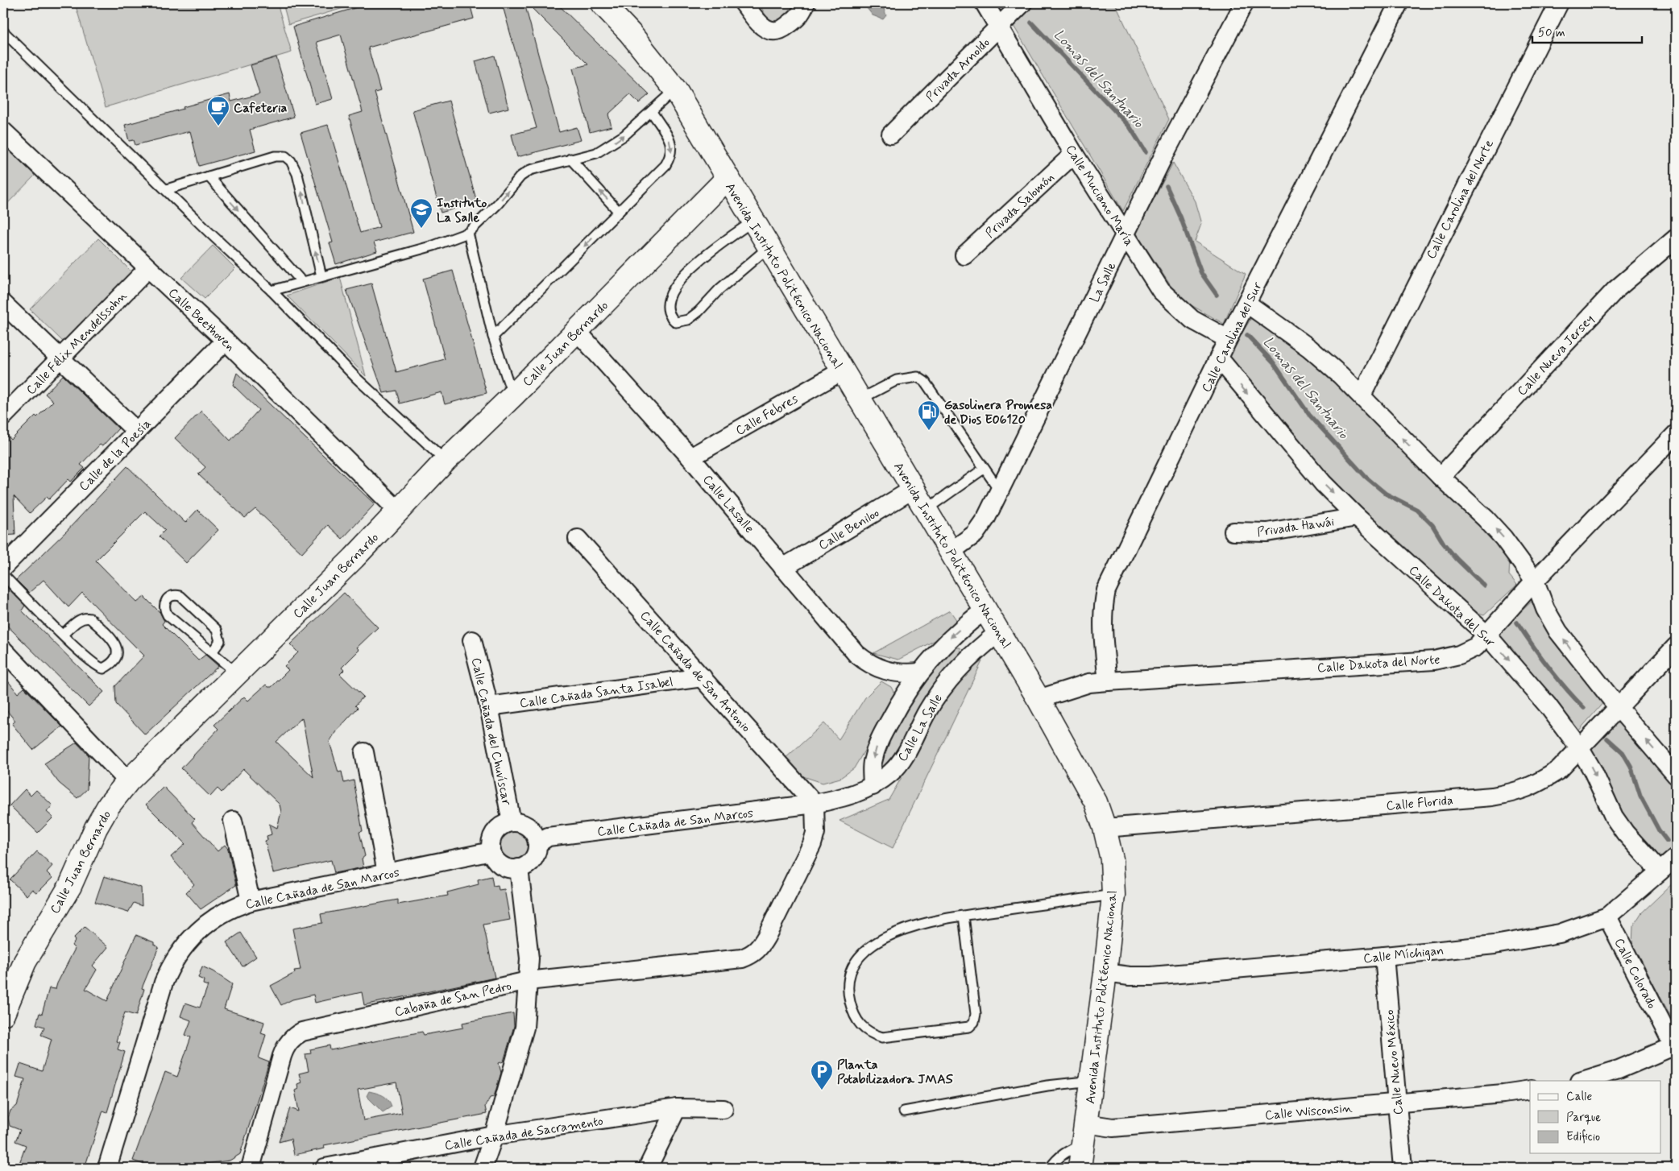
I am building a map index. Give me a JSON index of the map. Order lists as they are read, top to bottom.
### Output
{
  "streets": {
    "main road": ["Avenida Instituto Politécnico Nacional", "Calle Juan Bernardo"],
    "street": [
      "Privada Arnoldo",
      "Calle Muciano María",
      "Calle Carolina del Norte",
      "Privada Salomón",
      "La Salle",
      "Calle Beethoven",
      "Calle Carolina del Sur",
      "Calle Félix Mendelssohn",
      "Calle Nueva Jersey",
      "Calle Febres",
      "Calle de la Poesía",
      "Calle Lasalle",
      "Privada Hawái",
      "Calle Beniloo",
      "Calle Dakota del Sur",
      "Calle Dakota del Norte",
      "Calle Cañada de San Antonio",
      "Calle Cañada Santa Isabel",
      "Calle La Salle",
      "Calle Cañada del Chuvíscar",
      "Calle Florida",
      "Calle Cañada de San Marcos",
      "Calle Míchigan",
      "Calle Colorado",
      "Cabaña de San Pedro",
      "Calle Nuevo México",
      "Calle Wisconsin",
      "Calle Cañada de Sacramento"
    ]
  },
  "crossings": [
    ["Privada Arnoldo", "Calle Muciano María"],
    ["Calle Muciano María", "Privada Salomón"],
    ["Calle Muciano María", "La Salle"],
    ["Calle Muciano María", "Calle Carolina del Sur"],
    ["Avenida Instituto Politécnico Nacional", "La Salle"],
    ["Avenida Instituto Politécnico Nacional", "Calle Juan Bernardo"],
    ["Avenida Instituto Politécnico Nacional", "Calle Febres"],
    ["Avenida Instituto Politécnico Nacional", "Calle Beniloo"],
    ["Avenida Instituto Politécnico Nacional", "Calle Dakota del Norte"],
    ["Avenida Instituto Politécnico Nacional", "Calle La Salle"],
    ["Avenida Instituto Politécnico Nacional", "Calle Florida"],
    ["Avenida Instituto Politécnico Nacional", "Calle Míchigan"],
    ["Avenida Instituto Politécnico Nacional", "Calle Wisconsin"],
    ["Calle Beethoven", "Calle Félix Mendelssohn"],
    ["Calle Beethoven", "Calle Juan Bernardo"],
    ["Calle Beethoven", "Calle de la Poesía"],
    ["Calle Carolina del Sur", "Calle Dakota del Sur"],
    ["Calle Carolina del Sur", "Calle Dakota del Norte"],
    ["Calle Juan Bernardo", "Calle Lasalle"],
    ["Calle Febres", "Calle Lasalle"],
    ["Calle Lasalle", "Calle Beniloo"],
    ["Calle Lasalle", "Calle La Salle"],
    ["Privada Hawái", "Calle Dakota del Sur"],
    ["Calle Dakota del Sur", "Calle Dakota del Norte"],
    ["Calle Dakota del Sur", "Calle Florida"],
    ["Calle Dakota del Sur", "Calle Míchigan"],
    ["Calle Cañada de San Antonio", "Calle Cañada Santa Isabel"],
    ["Calle Cañada de San Antonio", "Calle La Salle"],
    ["Calle Cañada de San Antonio", "Calle Cañada de San Marcos"],
    ["Calle Cañada de San Antonio", "Cabaña de San Pedro"],
    ["Calle Cañada Santa Isabel", "Calle Cañada del Chuvíscar"],
    ["Calle La Salle", "Calle Cañada de San Marcos"],
    ["Calle La Salle", "Cabaña de San Pedro"],
    ["Calle Cañada del Chuvíscar", "Calle Cañada de San Marcos"],
    ["Calle Cañada de San Marcos", "Cabaña de San Pedro"],
    ["Calle Míchigan", "Calle Colorado"],
    ["Calle Míchigan", "Calle Nuevo México"],
    ["Calle Nuevo México", "Calle Wisconsin"]
  ],
  "water": ["Lomas del Santuario"],
  "places": {
    "cafe": ["Cafeteria"],
    "school or university": ["Instituto La Salle"],
    "fuel station": ["Gasolinera Promesa de Dios E06120"],
    "parking": ["Planta Potabilizadora JMAS"]
  },
  "legend": ["Calle", "Parque", "Edificio"],
  "scale_bar": "50 m"
}
